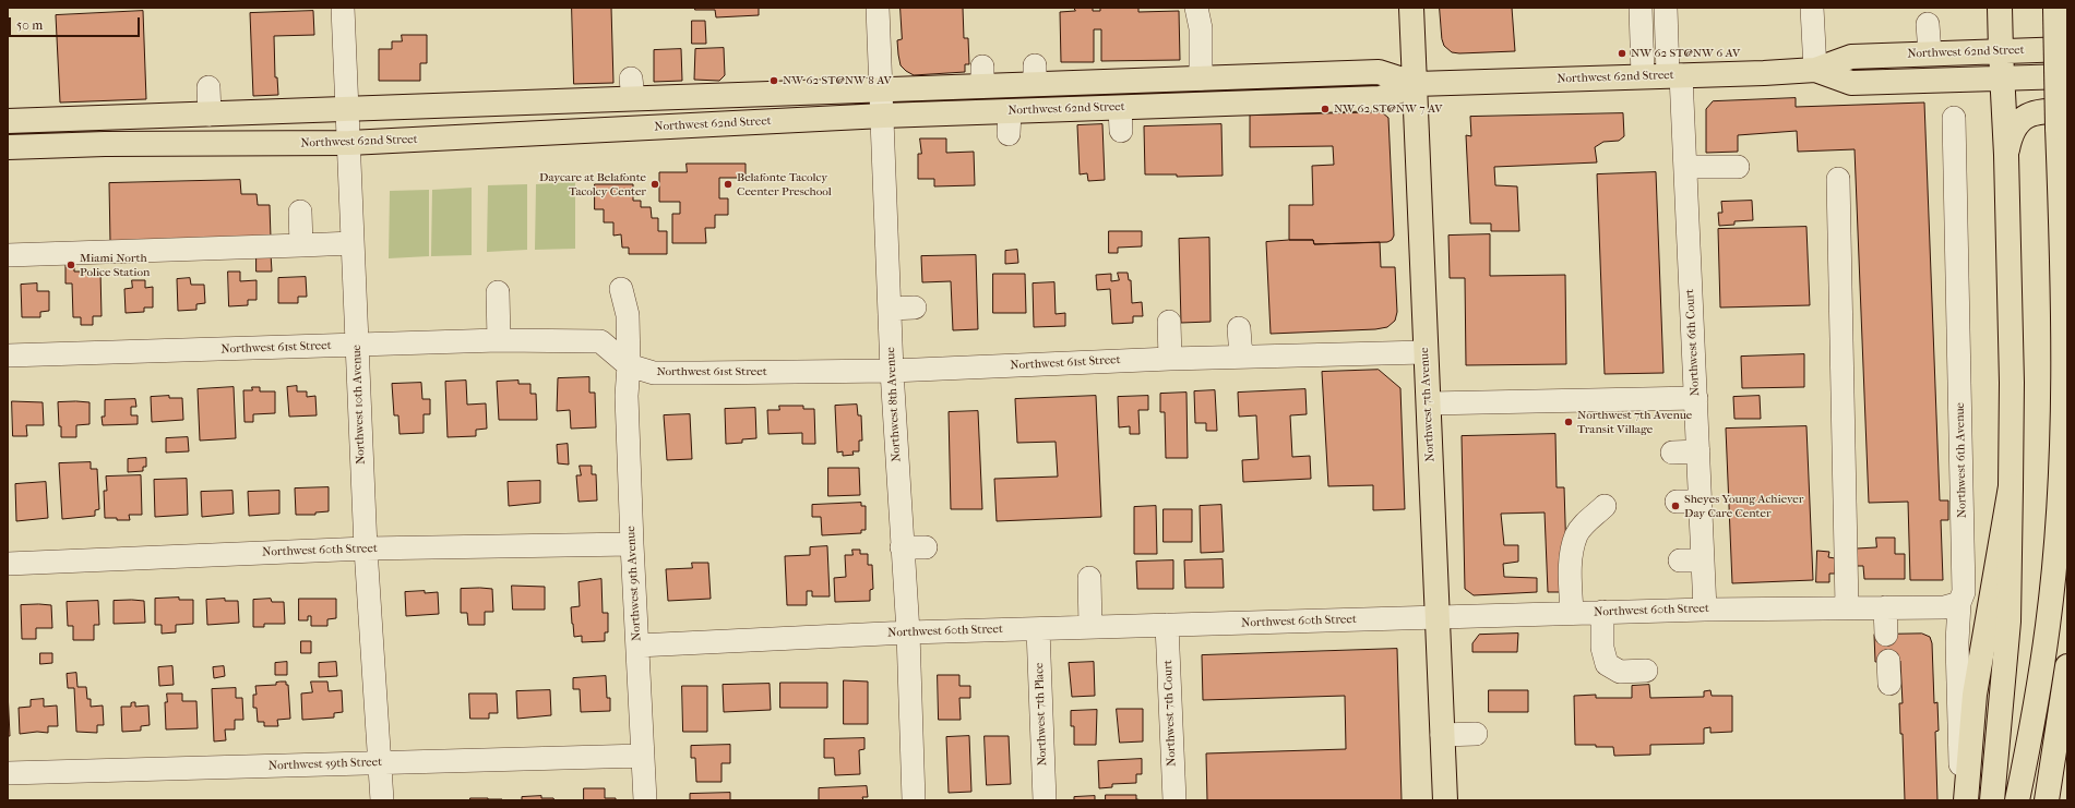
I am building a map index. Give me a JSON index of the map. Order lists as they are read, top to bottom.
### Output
{
  "streets": {
    "main road": ["Northwest 62nd Street", "Northwest 7th Avenue"],
    "street": [
      "Northwest 6th Court",
      "Northwest 61st Street",
      "Northwest 10th Avenue",
      "Northwest 8th Avenue",
      "Northwest 6th Avenue",
      "Northwest 60th Street",
      "Northwest 9th Avenue",
      "Northwest 7th Court",
      "Northwest 7th Place",
      "Northwest 59th Street"
    ]
  },
  "crossings": [
    ["Northwest 62nd Street", "Northwest 6th Court"],
    ["Northwest 62nd Street", "Northwest 10th Avenue"],
    ["Northwest 62nd Street", "Northwest 8th Avenue"],
    ["Northwest 62nd Street", "Northwest 7th Avenue"],
    ["Northwest 6th Court", "Northwest 60th Street"],
    ["Northwest 61st Street", "Northwest 10th Avenue"],
    ["Northwest 61st Street", "Northwest 8th Avenue"],
    ["Northwest 61st Street", "Northwest 7th Avenue"],
    ["Northwest 61st Street", "Northwest 9th Avenue"],
    ["Northwest 10th Avenue", "Northwest 60th Street"],
    ["Northwest 10th Avenue", "Northwest 59th Street"],
    ["Northwest 8th Avenue", "Northwest 60th Street"],
    ["Northwest 7th Avenue", "Northwest 60th Street"],
    ["Northwest 6th Avenue", "Northwest 60th Street"],
    ["Northwest 60th Street", "Northwest 9th Avenue"],
    ["Northwest 60th Street", "Northwest 7th Court"],
    ["Northwest 60th Street", "Northwest 7th Place"],
    ["Northwest 9th Avenue", "Northwest 59th Street"]
  ],
  "places": [
    "NW 62 ST@NW 6 AV",
    "NW 62 ST@NW 8 AV",
    "NW 62 ST@NW 7 AV",
    "Daycare at Belafonte Tacolcy Center",
    "Belafonte Tacolcy Ceenter Preschool",
    "Miami North Police Station",
    "Northwest 7th Avenue Transit Village",
    "Sheyes Young Achiever Day Care Center"
  ],
  "scale_bar": "50 m"
}
